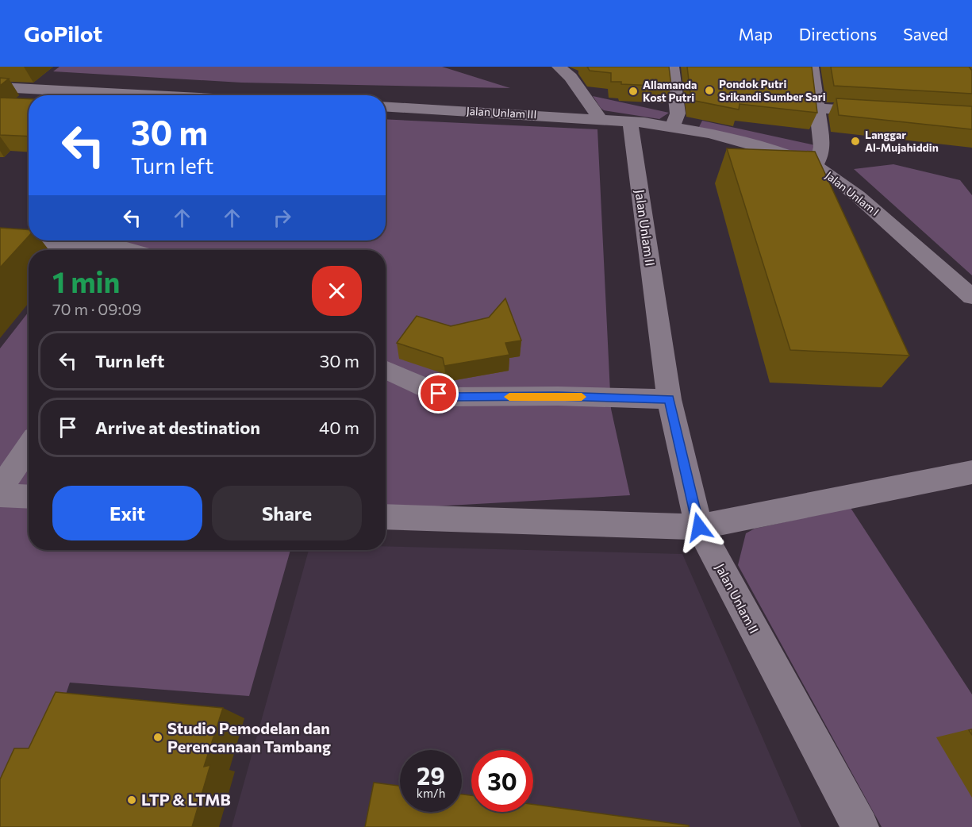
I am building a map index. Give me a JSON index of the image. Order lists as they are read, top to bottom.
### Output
{
  "streets": {
    "street": ["Jalan Unlam III", "Jalan Unlam I", "Jalan Unlam II"]
  },
  "crossings": [
    ["Jalan Unlam III", "Jalan Unlam I"],
    ["Jalan Unlam III", "Jalan Unlam II"],
    ["Jalan Unlam I", "Jalan Unlam II"]
  ],
  "places": [
    "Pondok Putri Srikandi Sumber Sari",
    "Allamanda Kost Putri",
    "Langgar Al-Mujahiddin",
    "Studio Pemodelan dan Perencanaan Tambang",
    "LTP & LTMB"
  ],
  "page": {
    "header": "GoPilot",
    "nav": ["Map", "Directions", "Saved"],
    "turn": ["30 m", "Turn left"],
    "heading": ["1 min", "70 m · 09:09"],
    "list": [
      {
        "name": "Turn left",
        "value": "30 m"
      },
      {
        "name": "Arrive at destination",
        "value": "40 m"
      }
    ],
    "buttons": ["Exit", "Share"],
    "speed": "29 km/h",
    "limit": "30"
  }
}
